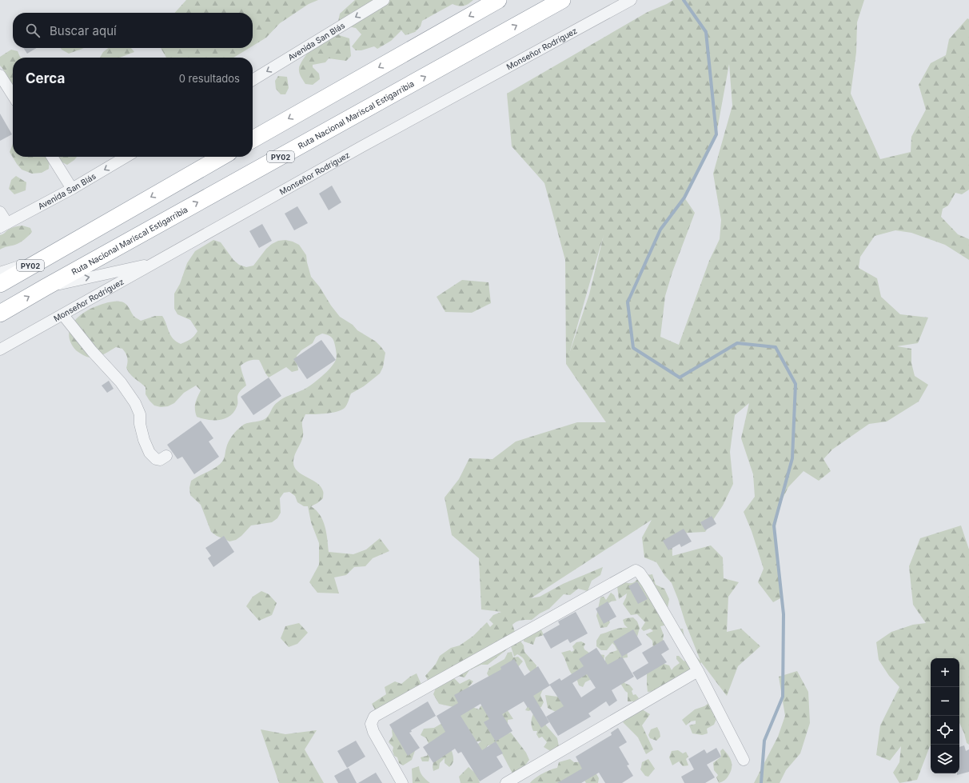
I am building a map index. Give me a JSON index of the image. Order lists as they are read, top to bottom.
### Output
{
  "streets": {
    "highway": ["Ruta Nacional Mariscal Estigarribia", "PY02"],
    "street": ["Avenida San Blás", "Monseñor Rodríguez"]
  },
  "one_way": ["Avenida San Blás"],
  "page": {
    "search": "Buscar aquí",
    "heading": ["Cerca", "0 resultados"],
    "map_buttons": ["+", "−"]
  }
}
